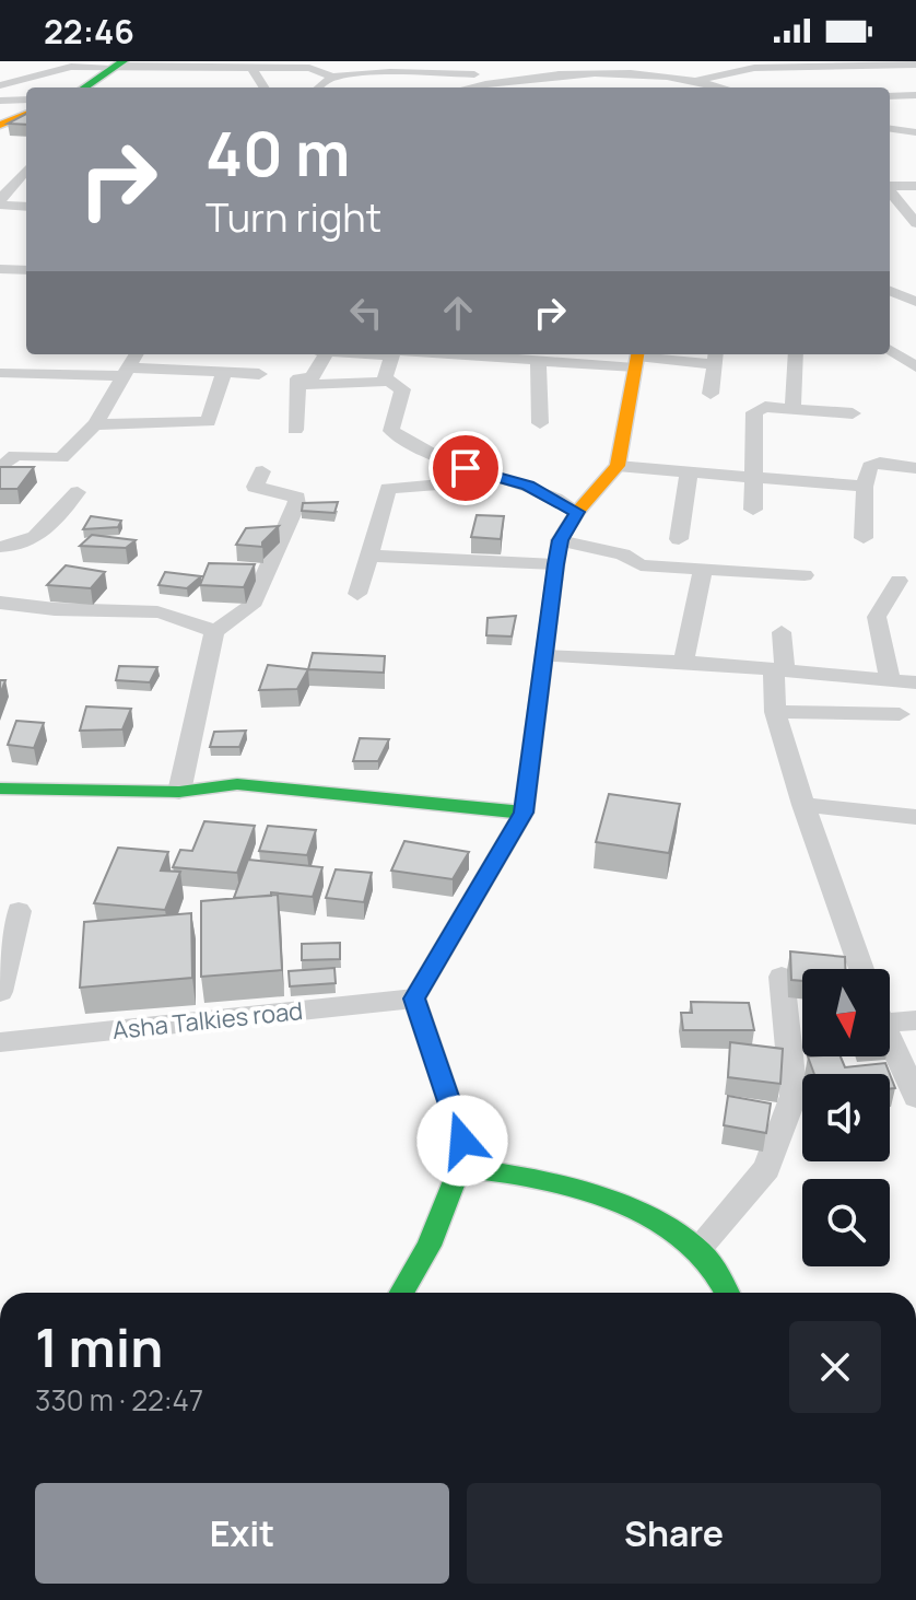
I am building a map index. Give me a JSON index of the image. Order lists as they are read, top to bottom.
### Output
{
  "streets": {
    "street": ["Asha Talkies road"]
  },
  "north": "bottom",
  "page": {
    "status": "22:46",
    "turn": ["40 m", "Turn right"],
    "heading": ["1 min", "330 m · 22:47"],
    "buttons": ["Exit", "Share"]
  }
}
